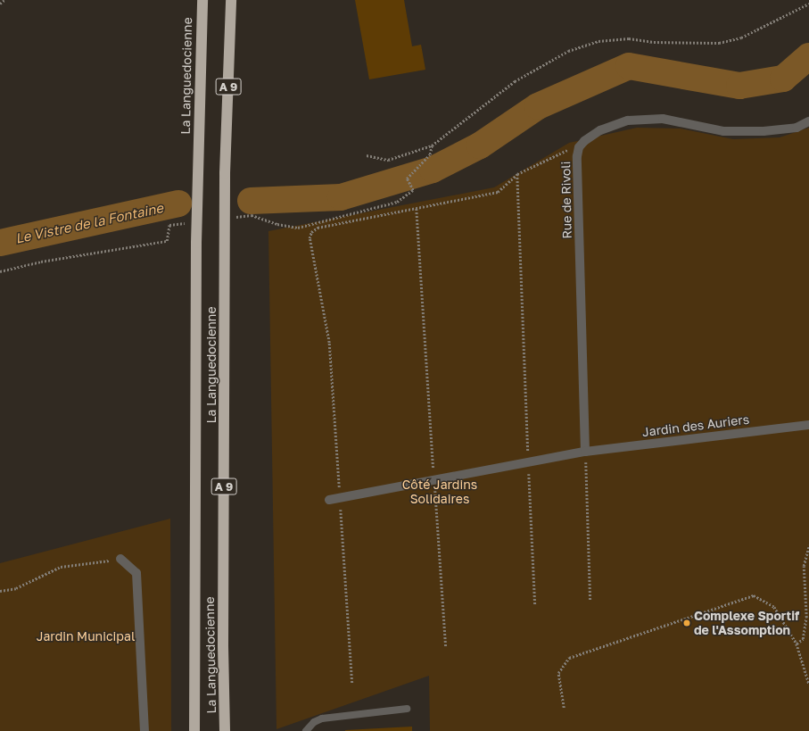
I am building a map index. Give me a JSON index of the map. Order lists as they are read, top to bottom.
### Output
{
  "streets": {
    "highway": ["La Languedocienne", "A 9"],
    "street": ["Rue de Rivoli", "Jardin des Auriers"]
  },
  "crossings": [
    ["Rue de Rivoli", "Jardin des Auriers"]
  ],
  "water": ["Le Vistre de la Fontaine"],
  "parks": ["Côté Jardins Solidaires", "Jardin Municipal"],
  "places": ["Complexe Sportif de l'Assomption"]
}
